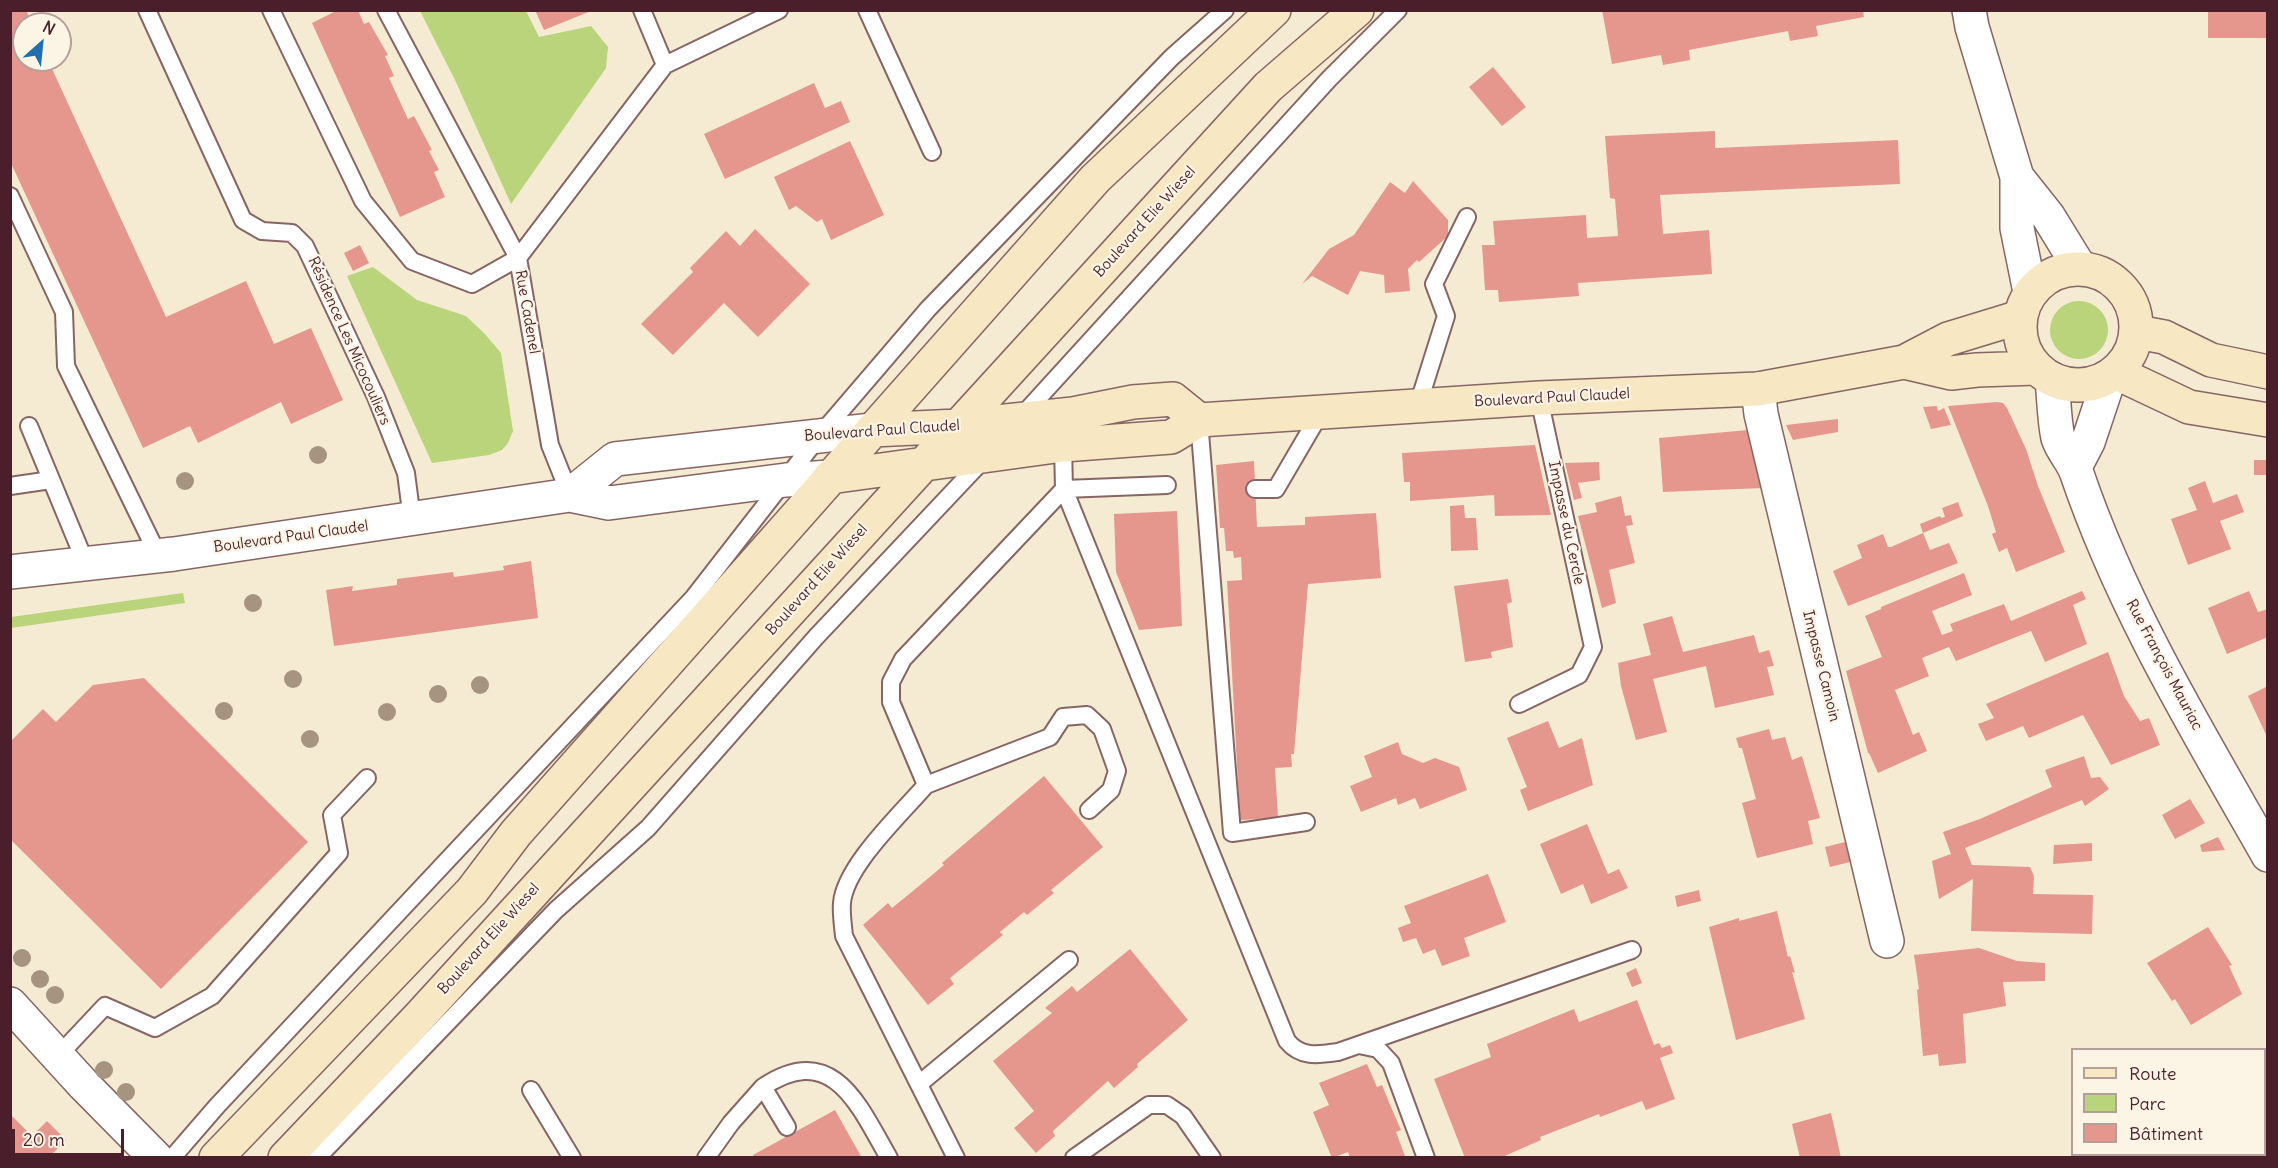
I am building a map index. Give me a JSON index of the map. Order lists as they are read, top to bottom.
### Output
{
  "streets": {
    "street": [
      "Boulevard Elie Wiesel",
      "Boulevard Paul Claudel",
      "Rue François Mauriac",
      "Impasse Camoin"
    ],
    "lane": ["Rue Cadenel", "Résidence Les Micocouliers", "Impasse du Cercle"]
  },
  "crossings": [
    ["Boulevard Elie Wiesel", "Boulevard Paul Claudel"],
    ["Rue Cadenel", "Boulevard Paul Claudel"],
    ["Résidence Les Micocouliers", "Boulevard Paul Claudel"],
    ["Boulevard Paul Claudel", "Impasse du Cercle"],
    ["Boulevard Paul Claudel", "Rue François Mauriac"],
    ["Boulevard Paul Claudel", "Impasse Camoin"]
  ],
  "legend": ["Route", "Parc", "Bâtiment"],
  "scale_bar": "20 m",
  "north": "top right"
}
